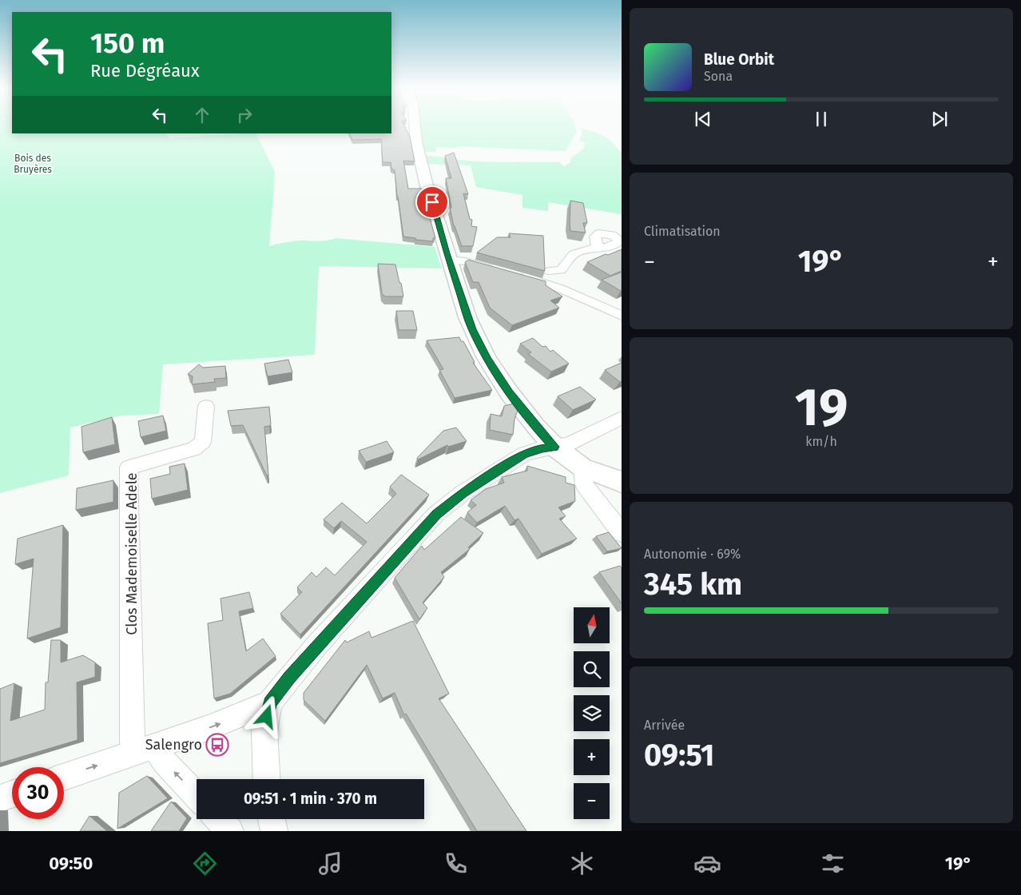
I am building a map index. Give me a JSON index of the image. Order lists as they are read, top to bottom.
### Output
{
  "streets": {
    "street": ["Clos Mademoiselle Adele"]
  },
  "parks": ["Bois des Bruyères"],
  "places": {
    "bus stop": ["Salengro"]
  },
  "north": "top",
  "page": {
    "turn": ["150 m", "Rue Dégréaux"],
    "song": ["Blue Orbit", "Sona"],
    "tile": [
      "Climatisation",
      ["19", "km/h"],
      ["Autonomie · 69%", "345 km"],
      ["Arrivée", "09:51"]
    ],
    "heat": ["−", "19°", "+"],
    "map_buttons": ["+", "−"],
    "limit": "30",
    "trip": "09:51 · 1 min · 370 m",
    "tabs": ["09:50", "19°"]
  }
}
